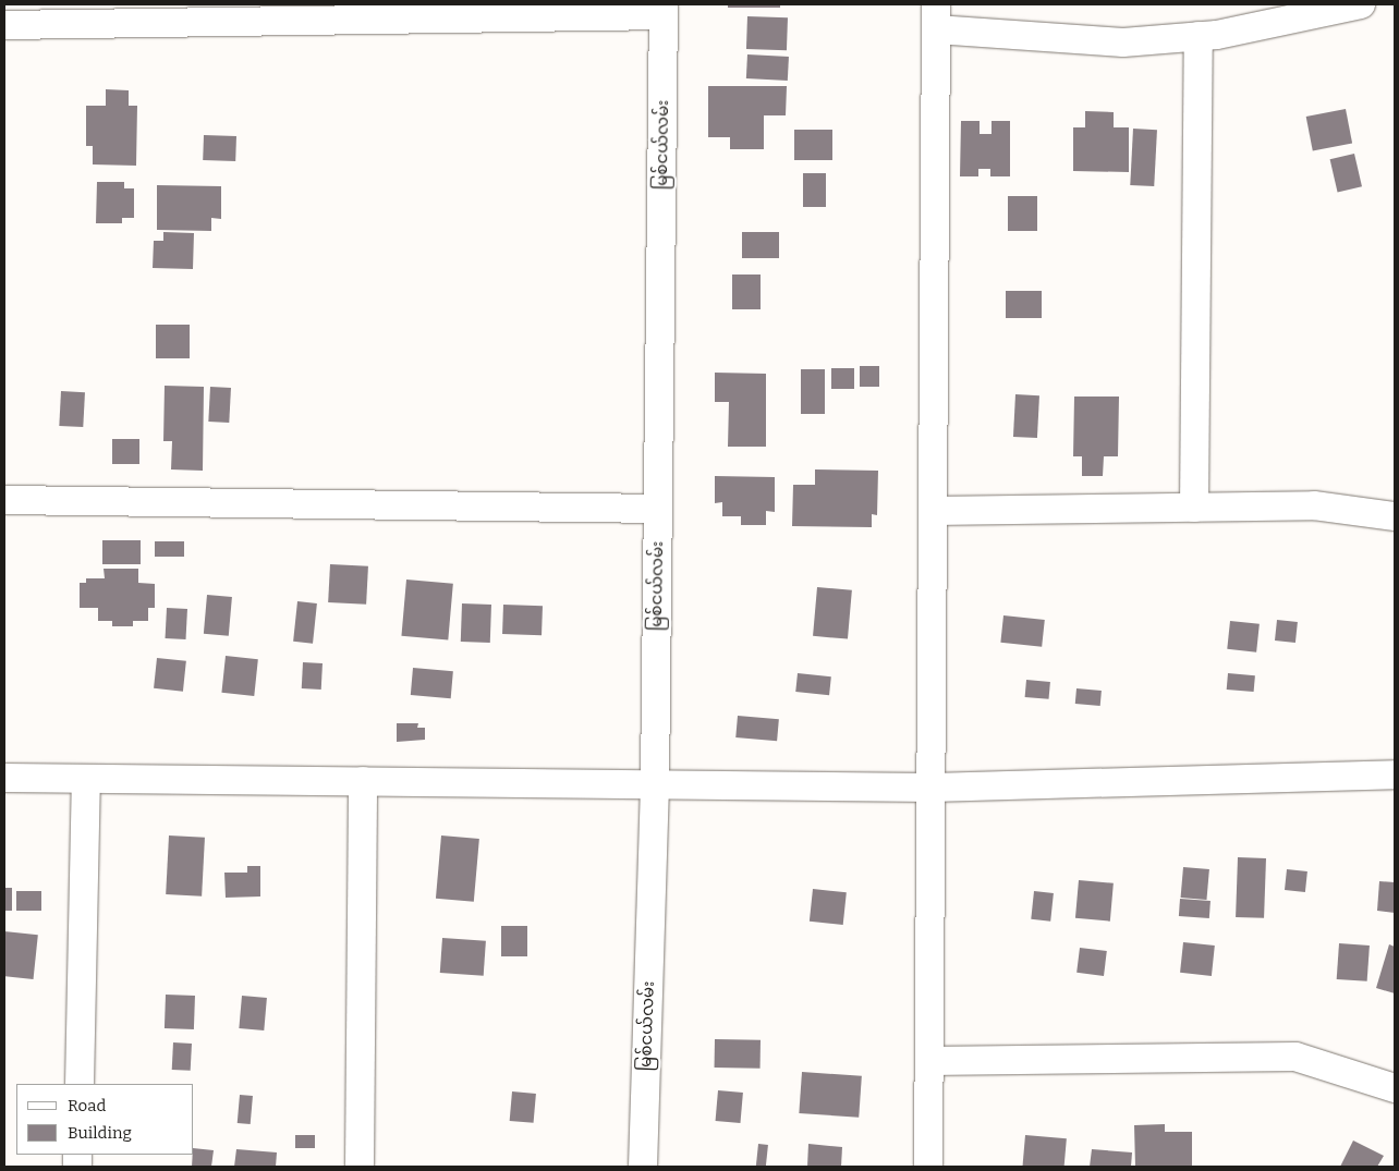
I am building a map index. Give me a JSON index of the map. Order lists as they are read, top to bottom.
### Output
{
  "streets": {
    "street": ["မြစ်ငယ်လမ်း"]
  },
  "legend": ["Road", "Building"]
}
